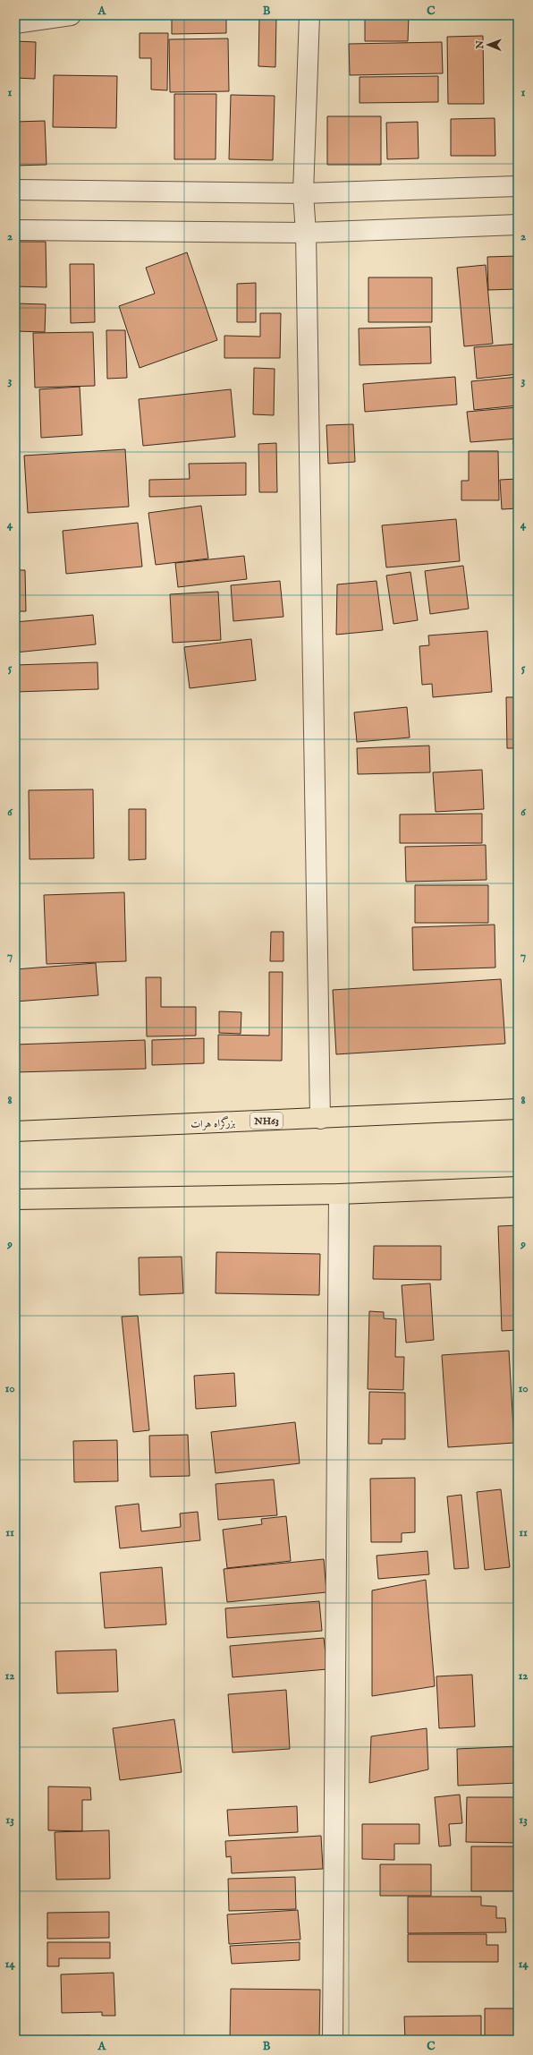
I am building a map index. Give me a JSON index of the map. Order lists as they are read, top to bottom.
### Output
{
  "streets": {
    "highway": ["NH63", "بزرگراه هرات"]
  },
  "north": "left",
  "grid": {
    "columns": ["A", "B", "C"],
    "rows": [
      "1",
      "2",
      "3",
      "4",
      "5",
      "6",
      "7",
      "8",
      "9",
      "10",
      "11",
      "12",
      "13",
      "14"
    ]
  }
}
